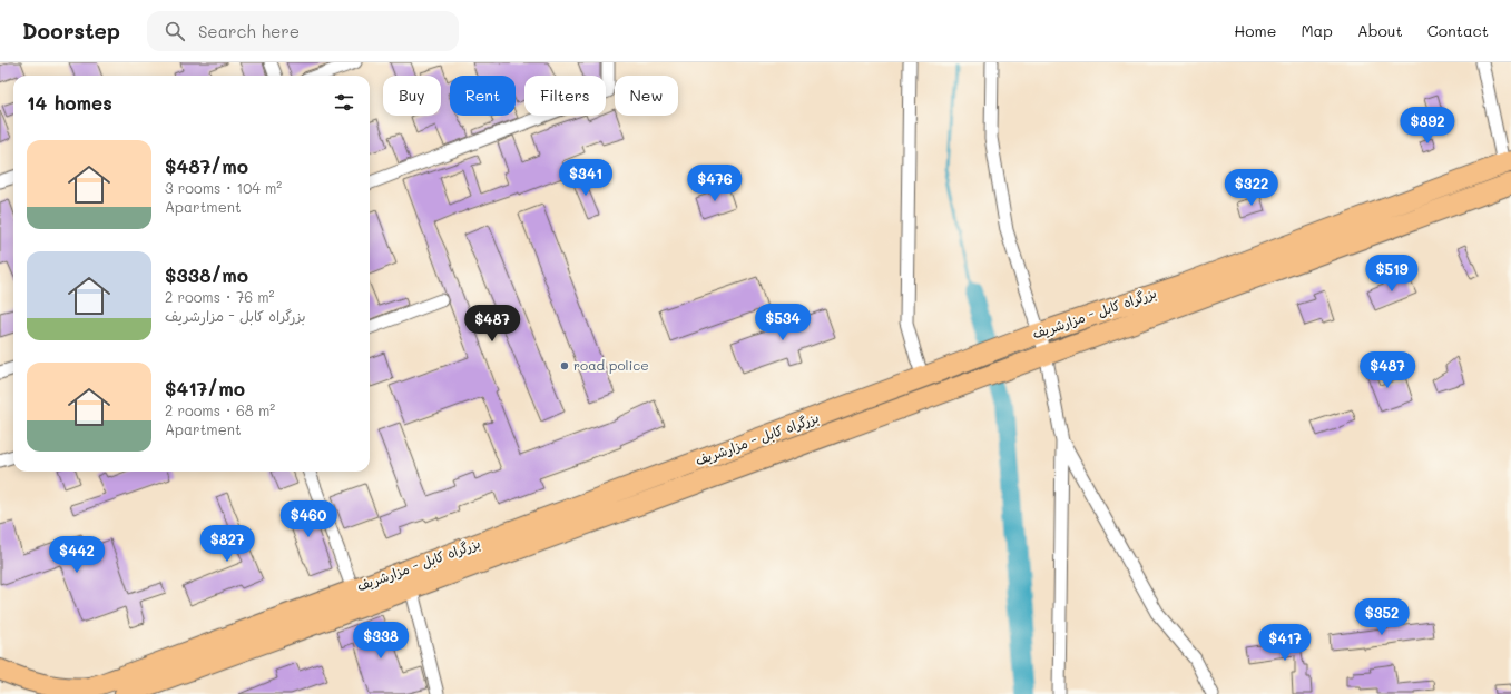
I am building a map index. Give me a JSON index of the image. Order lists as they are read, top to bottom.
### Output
{
  "streets": {
    "highway": ["بزرگراه کابل - مزارشریف"]
  },
  "places": ["road police"],
  "page": {
    "header": "Doorstep",
    "search": "Search here",
    "nav": [
      "Home",
      "Map",
      "About",
      "Contact"
    ],
    "chip": [
      "Buy",
      "Rent",
      "Filters",
      "New"
    ],
    "heading": "14 homes",
    "price": [
      "$892",
      "$341",
      "$476",
      "$322",
      "$519",
      "$534",
      "$487",
      "$487",
      "$460",
      "$827",
      "$442",
      "$352",
      "$338",
      "$417"
    ],
    "list": [
      {
        "name": "$487/mo",
        "note": "3 rooms · 104 m² · Apartment"
      },
      {
        "name": "$338/mo",
        "note": "2 rooms · 76 m² · بزرگراه کابل - مزارشریف"
      },
      {
        "name": "$417/mo",
        "note": "2 rooms · 68 m² · Apartment"
      }
    ]
  }
}
